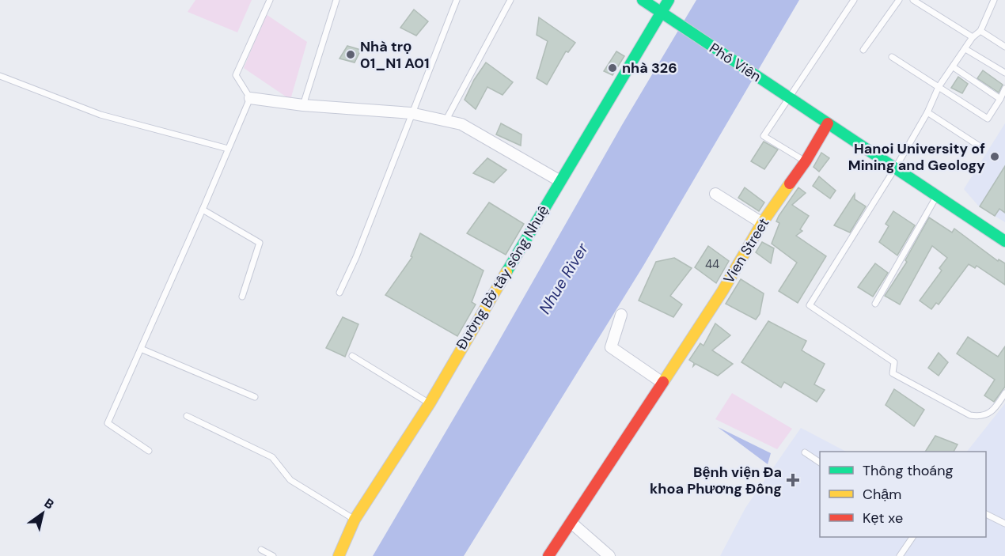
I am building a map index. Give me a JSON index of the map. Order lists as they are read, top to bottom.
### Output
{
  "streets": {
    "street": ["Phố Viên", "Vien Street", "Đường Bờ tây sông Nhuệ"]
  },
  "crossings": [
    ["Phố Viên", "Vien Street"],
    ["Phố Viên", "Đường Bờ tây sông Nhuệ"]
  ],
  "water": ["Nhue River"],
  "places": {
    "other": ["Nhà trọ 01_N1 A01", "nhà 326", "Hanoi University of Mining and Geology"],
    "health": ["Bệnh viện Đa khoa Phương Đông"]
  },
  "house_numbers": ["44"],
  "legend": ["Thông thoáng", "Chậm", "Kẹt xe"],
  "north": "top right"
}
